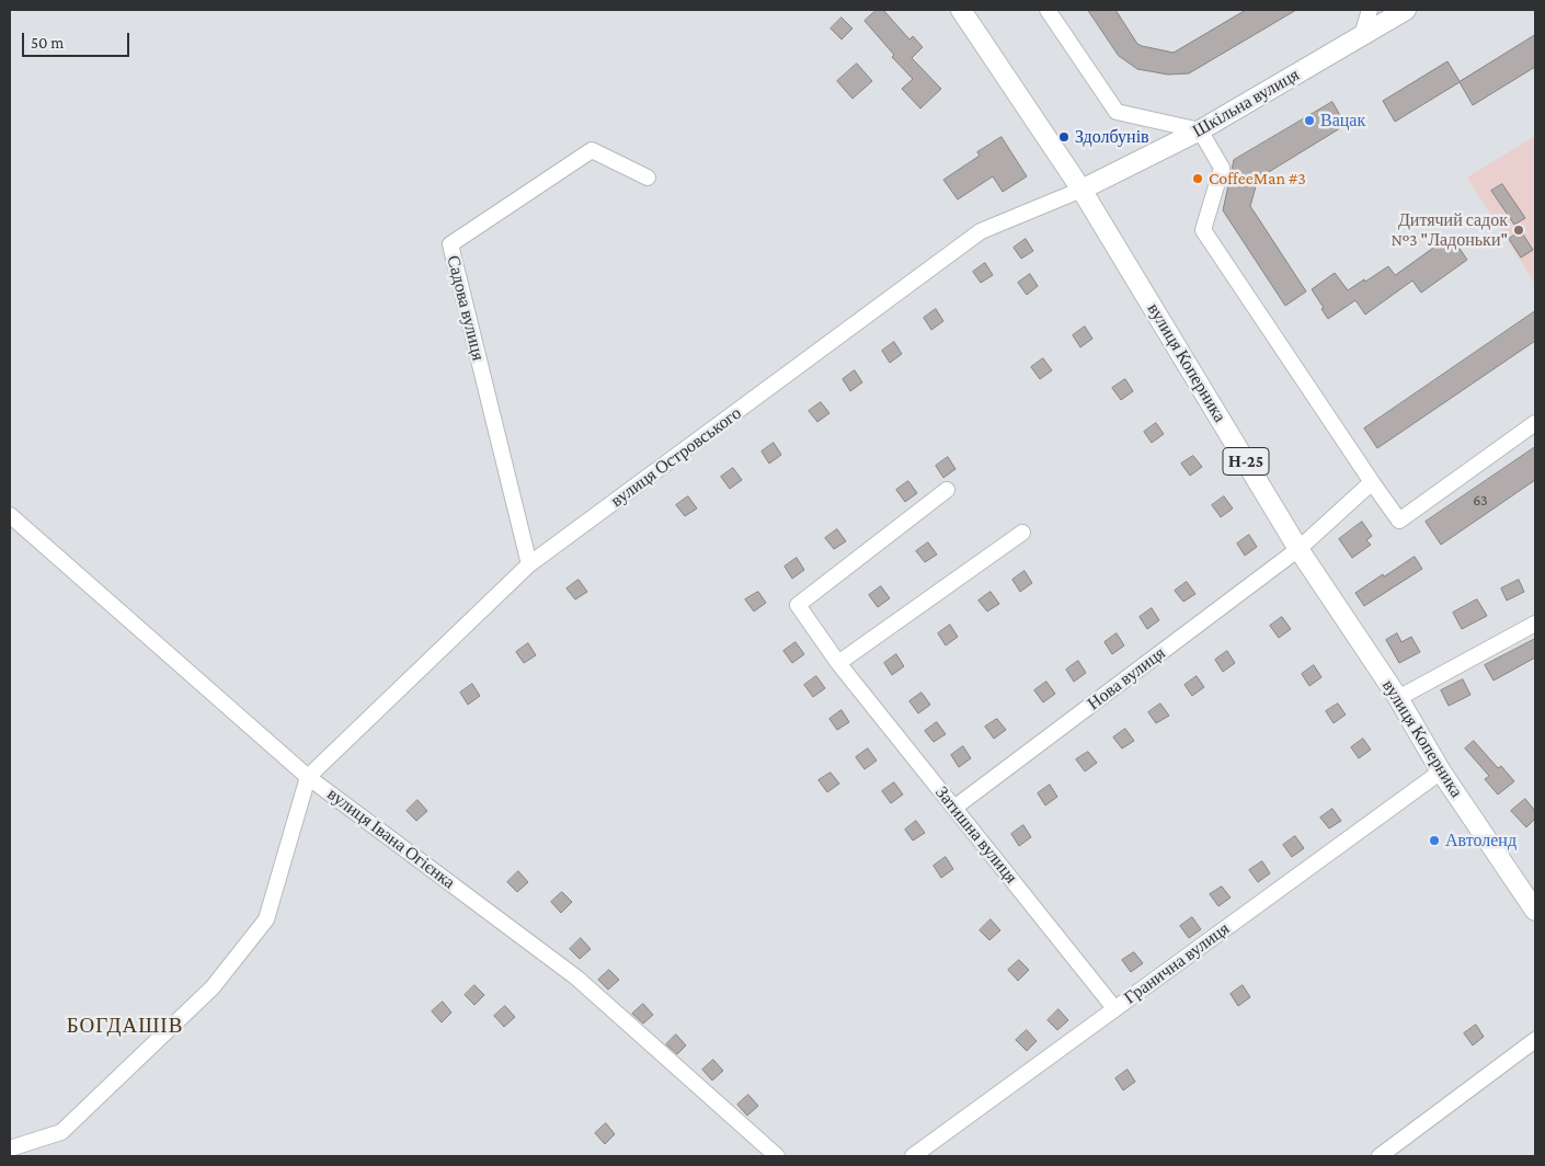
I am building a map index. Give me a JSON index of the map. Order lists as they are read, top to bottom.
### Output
{
  "streets": {
    "main road": ["Шкільна вулиця", "вулиця Коперника", "Н-25"],
    "street": [
      "Садова вулиця",
      "вулиця Островського",
      "Нова вулиця",
      "Затишна вулиця",
      "вулиця Івана Огієнка",
      "Гранична вулиця"
    ]
  },
  "crossings": [
    ["Шкільна вулиця", "вулиця Коперника"],
    ["Шкільна вулиця", "вулиця Островського"],
    ["Садова вулиця", "вулиця Островського"],
    ["вулиця Коперника", "вулиця Островського"],
    ["вулиця Коперника", "Нова вулиця"],
    ["вулиця Коперника", "Гранична вулиця"],
    ["вулиця Островського", "вулиця Івана Огієнка"],
    ["Нова вулиця", "Затишна вулиця"],
    ["Затишна вулиця", "Гранична вулиця"]
  ],
  "districts": ["БОГДАШІВ"],
  "places": [
    "Вацак",
    "Здолбунів",
    "CoffeeMan #3",
    "Дитячий садок №3 \"Ладоньки\"",
    "Автоленд"
  ],
  "house_numbers": ["63"],
  "scale_bar": "50 m"
}
